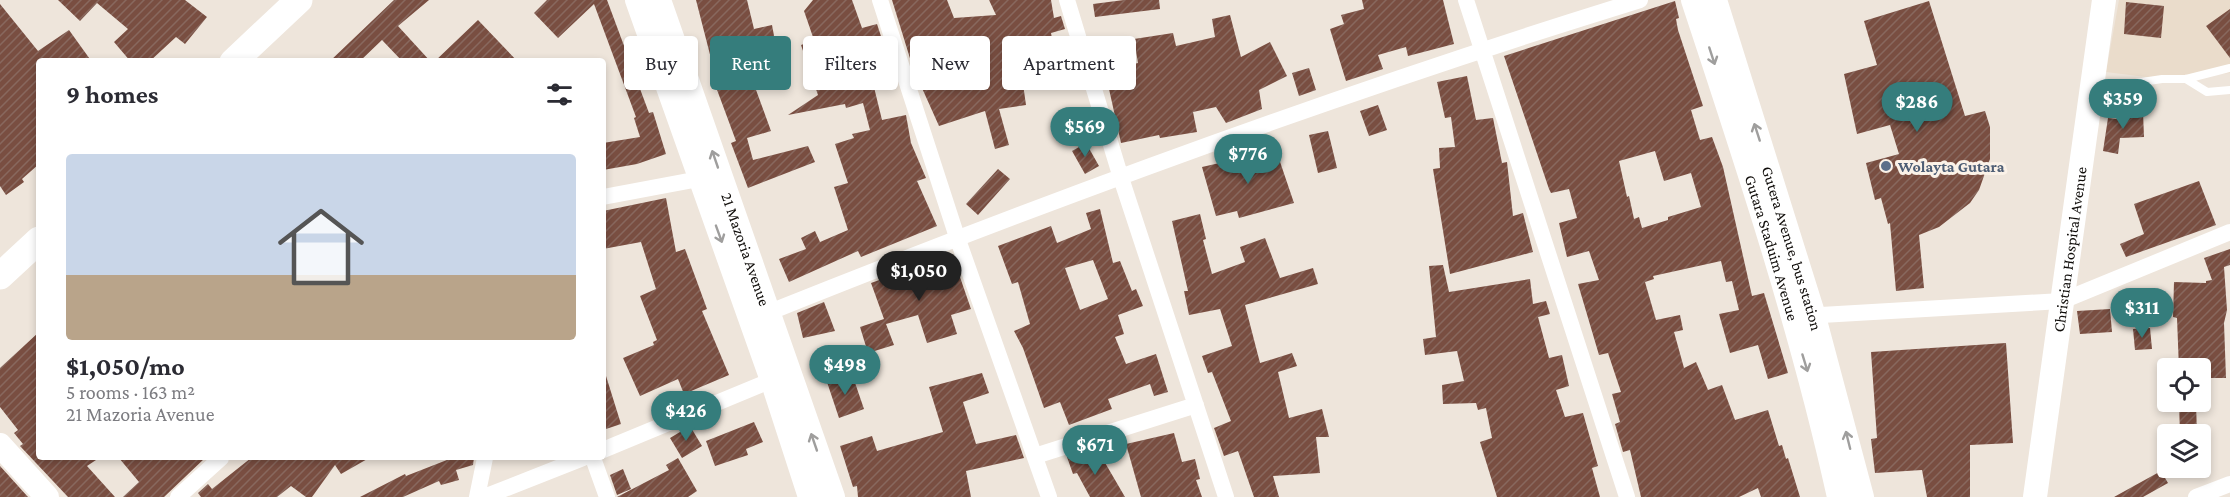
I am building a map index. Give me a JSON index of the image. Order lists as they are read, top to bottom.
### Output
{
  "streets": {
    "main road": [
      "Gutara Staduim Avenue",
      "Gutera Avenue, bus station",
      "21 Mazoria Avenue",
      "Christian Hospital Avenue"
    ]
  },
  "crossings": [
    ["Gutara Staduim Avenue", "Gutera Avenue, bus station"]
  ],
  "one_way": ["Gutara Staduim Avenue", "Gutera Avenue, bus station"],
  "places": ["Wolayta Gutara"],
  "page": {
    "chip": [
      "Buy",
      "Rent",
      "Filters",
      "New",
      "Apartment"
    ],
    "heading": "9 homes",
    "price": [
      "$359",
      "$286",
      "$569",
      "$776",
      "$1,050",
      "$311",
      "$498",
      "$426",
      "$671"
    ],
    "list": [
      {
        "name": "$1,050/mo",
        "note": "5 rooms · 163 m² · 21 Mazoria Avenue"
      }
    ]
  }
}
